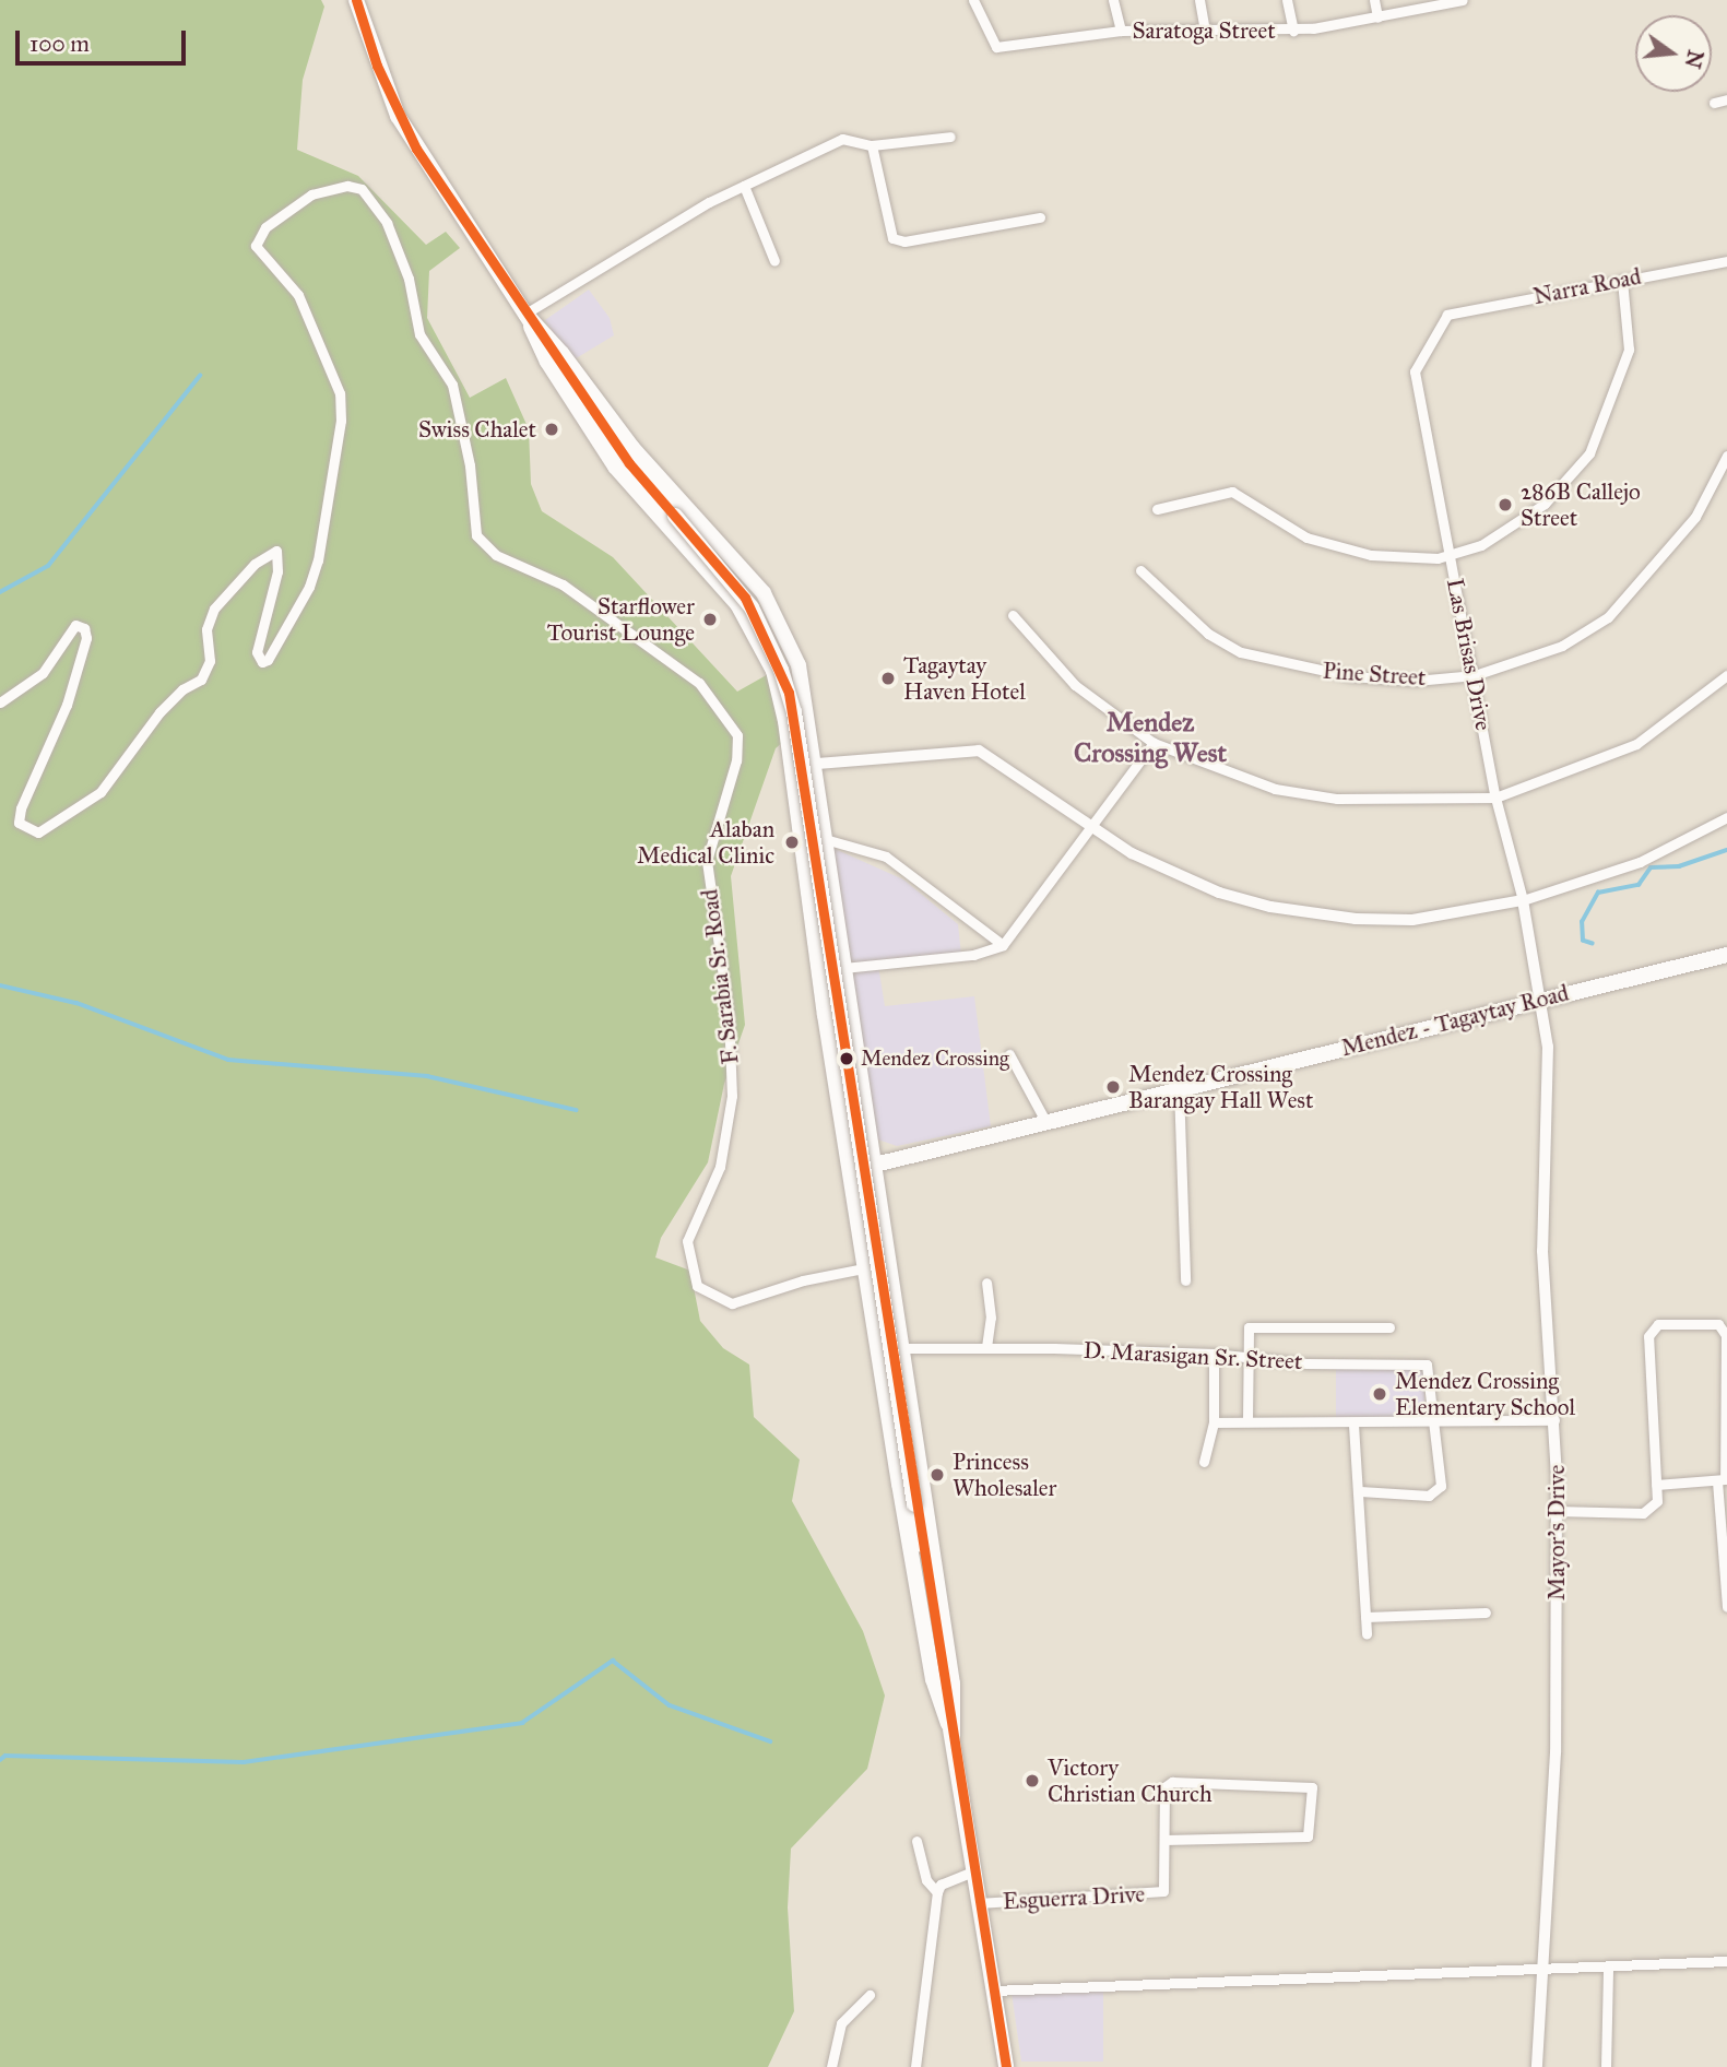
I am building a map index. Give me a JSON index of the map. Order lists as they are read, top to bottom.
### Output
{
  "streets": {
    "main road": ["Mendez - Tagaytay Road"],
    "street": [
      "Saratoga Street",
      "Narra Road",
      "Las Brisas Drive",
      "Pine Street",
      "F. Sarabia Sr. Road",
      "D. Marasigan Sr. Street",
      "Mayor's Drive",
      "Esguerra Drive"
    ]
  },
  "crossings": [
    ["Narra Road", "Las Brisas Drive"],
    ["Las Brisas Drive", "Pine Street"],
    ["Las Brisas Drive", "Mendez - Tagaytay Road"],
    ["Las Brisas Drive", "Mayor's Drive"],
    ["Mendez - Tagaytay Road", "Mayor's Drive"]
  ],
  "districts": ["Mendez Crossing West"],
  "places": [
    "Swiss Chalet",
    "286B Callejo Street",
    "Starflower Tourist Lounge",
    "Tagaytay Haven Hotel",
    "Alaban Medical Clinic",
    "Mendez Crossing",
    "Mendez Crossing Barangay Hall West",
    "Mendez Crossing Elementary School",
    "Princess Wholesaler",
    "Victory Christian Church"
  ],
  "scale_bar": "100 m",
  "north": "right"
}
